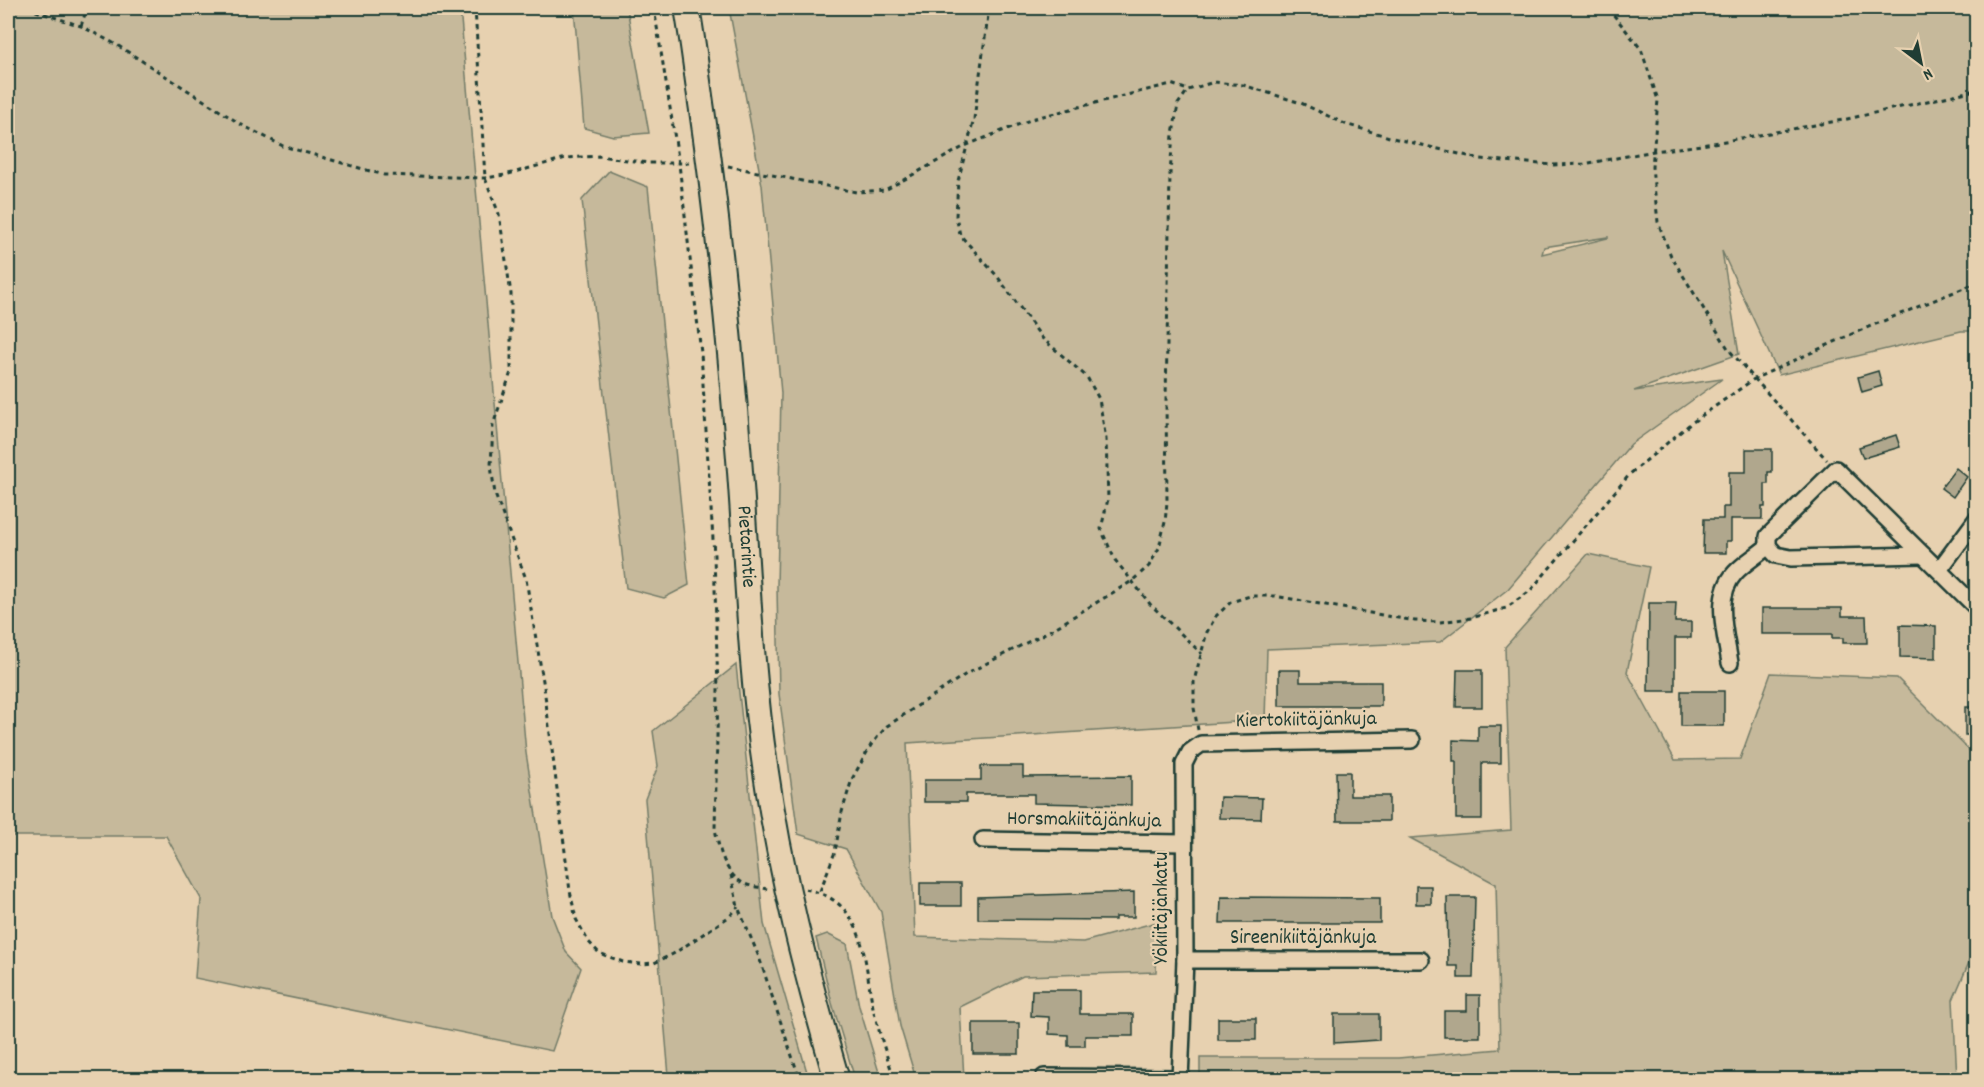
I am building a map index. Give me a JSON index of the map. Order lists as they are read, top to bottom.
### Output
{
  "streets": {
    "main road": ["Pietarintie"],
    "street": [
      "Kiertokiitäjänkuja",
      "Horsmakiitäjänkuja",
      "Yökiitäjänkatu",
      "Sireenikiitäjänkuja"
    ]
  },
  "crossings": [
    ["Kiertokiitäjänkuja", "Yökiitäjänkatu"],
    ["Horsmakiitäjänkuja", "Yökiitäjänkatu"],
    ["Yökiitäjänkatu", "Sireenikiitäjänkuja"]
  ],
  "north": "bottom right"
}
